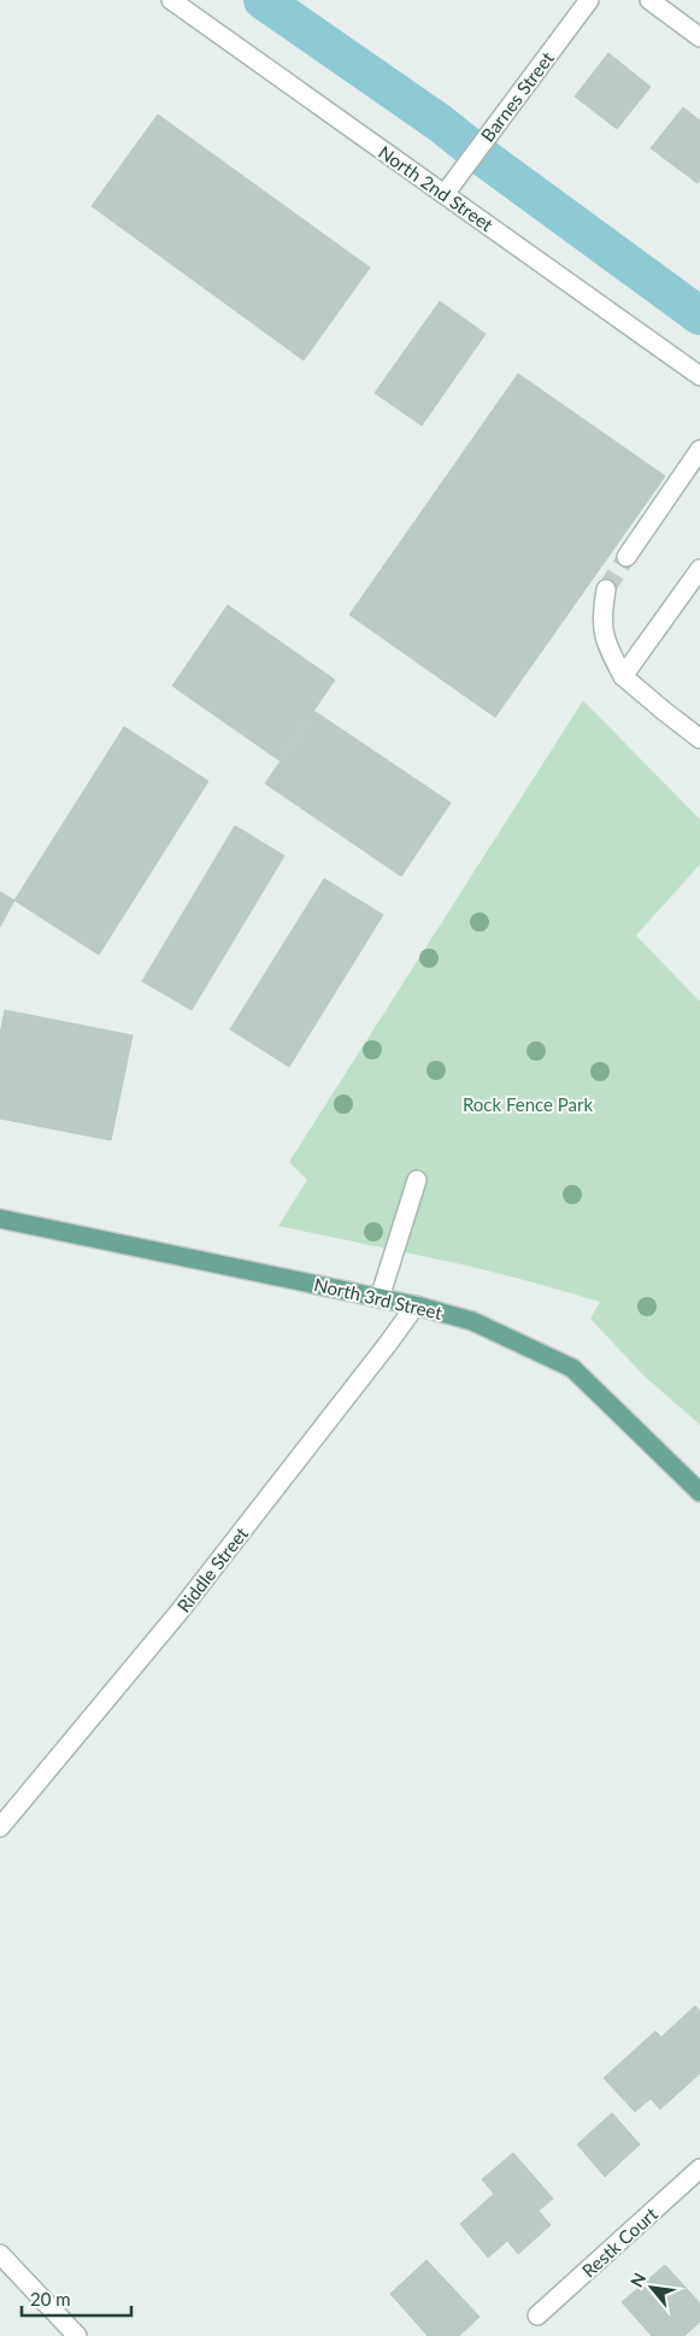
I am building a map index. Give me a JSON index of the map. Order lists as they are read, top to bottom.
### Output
{
  "streets": {
    "main road": ["North 3rd Street"],
    "street": [
      "Barnes Street",
      "North 2nd Street",
      "Riddle Street",
      "Restk Court"
    ]
  },
  "crossings": [
    ["Barnes Street", "North 2nd Street"],
    ["North 3rd Street", "Riddle Street"]
  ],
  "parks": ["Rock Fence Park"],
  "scale_bar": "20 m",
  "north": "top left"
}
